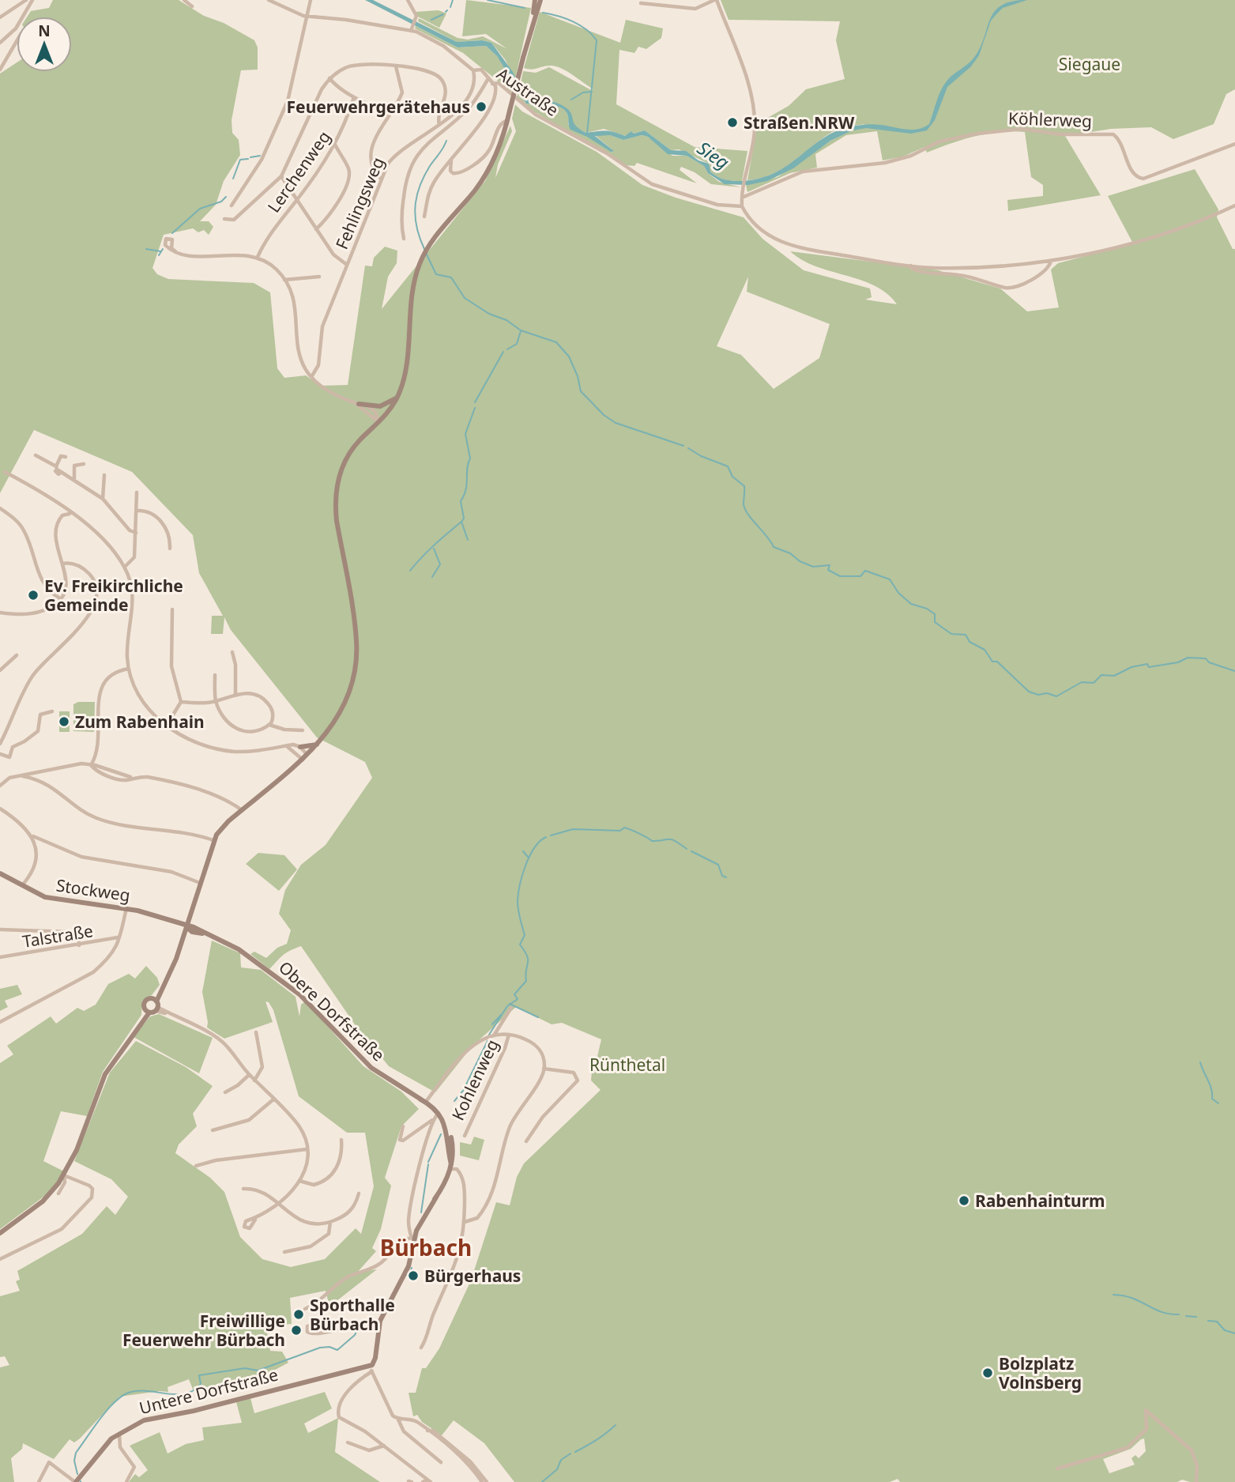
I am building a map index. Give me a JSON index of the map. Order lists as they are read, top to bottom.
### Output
{
  "streets": {
    "street": [
      "Austraße",
      "Köhlerweg",
      "Lerchenweg",
      "Fehlingsweg",
      "Stockweg",
      "Talstraße",
      "Obere Dorfstraße",
      "Kohlenweg",
      "Untere Dorfstraße"
    ]
  },
  "crossings": [
    ["Austraße", "Fehlingsweg"],
    ["Stockweg", "Obere Dorfstraße"],
    ["Obere Dorfstraße", "Untere Dorfstraße"]
  ],
  "districts": ["Bürbach"],
  "water": ["Sieg"],
  "parks": ["Siegaue", "Rünthetal"],
  "places": [
    "Feuerwehrgerätehaus",
    "Straßen.NRW",
    "Ev. Freikirchliche Gemeinde",
    "Zum Rabenhain",
    "Rabenhainturm",
    "Bürgerhaus",
    "Sporthalle Bürbach",
    "Freiwillige Feuerwehr Bürbach",
    "Bolzplatz Volnsberg"
  ],
  "north": "top"
}
